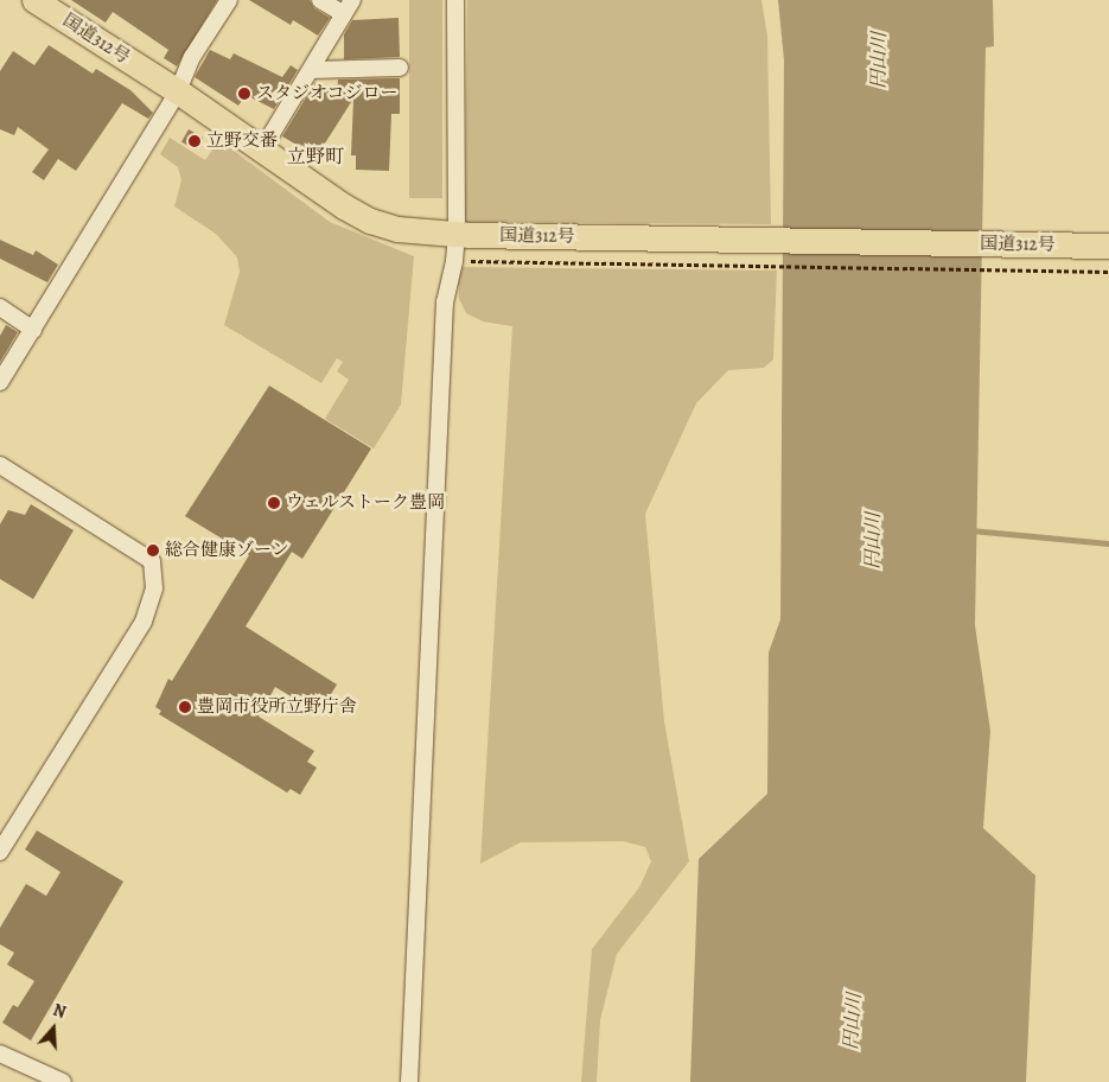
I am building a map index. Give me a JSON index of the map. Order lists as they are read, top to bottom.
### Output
{
  "streets": {
    "highway": ["国道312号"]
  },
  "districts": ["立野町"],
  "water": ["円山川"],
  "places": [
    "スタジオコジロー",
    "立野交番",
    "ウェルストーク豊岡",
    "総合健康ゾーン",
    "豊岡市役所立野庁舎"
  ],
  "north": "top"
}
